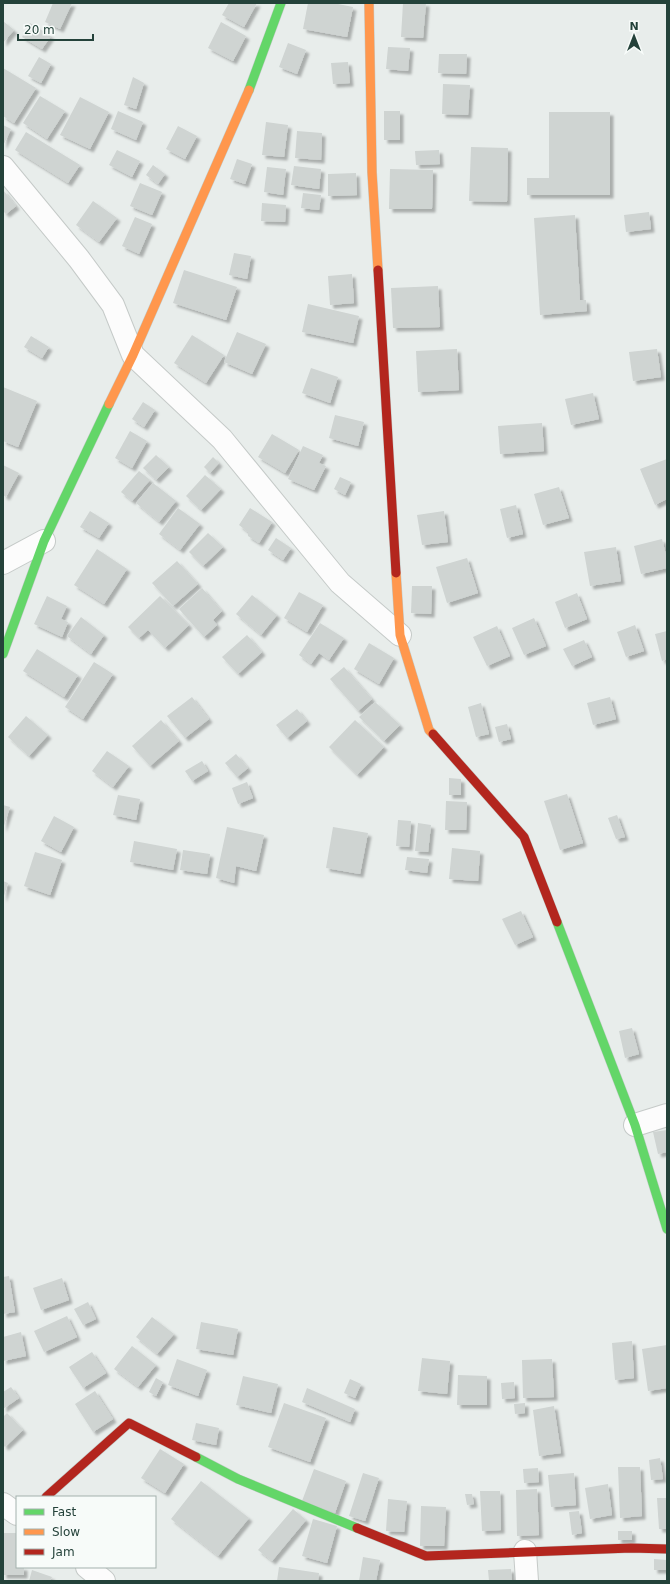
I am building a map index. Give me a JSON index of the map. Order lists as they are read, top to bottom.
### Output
{
  "legend": ["Fast", "Slow", "Jam"],
  "scale_bar": "20 m",
  "north": "top"
}
